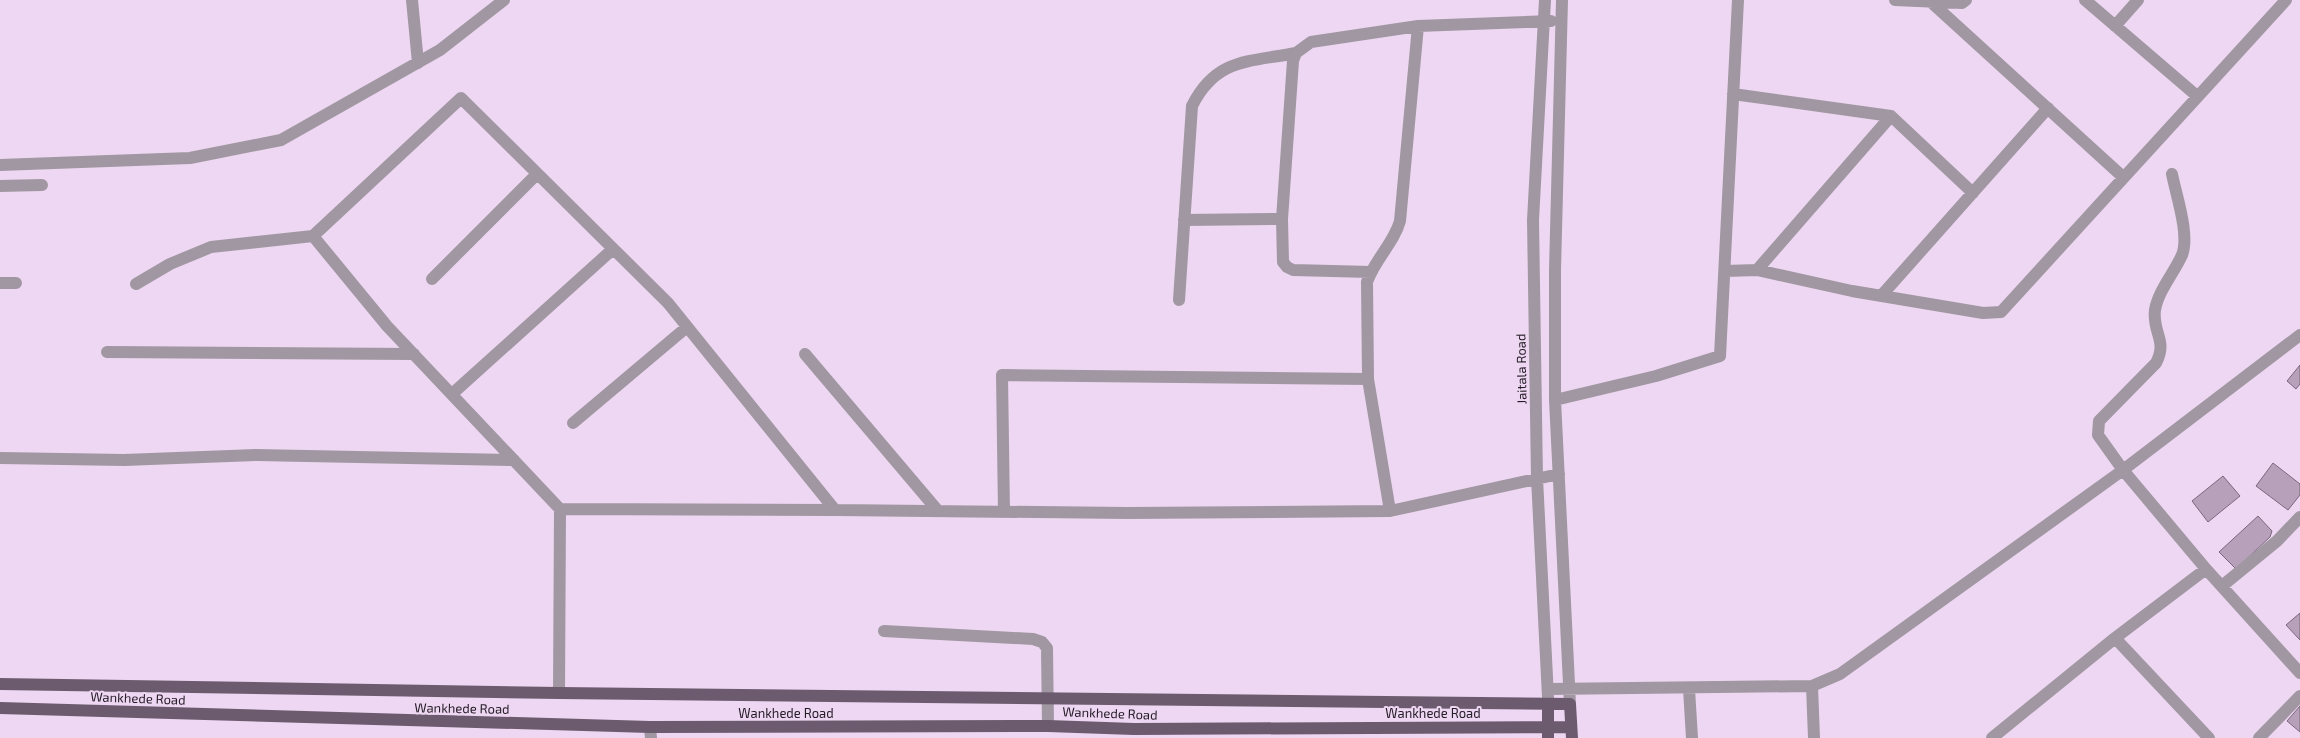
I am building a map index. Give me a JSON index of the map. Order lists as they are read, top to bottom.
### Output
{
  "streets": {
    "main road": ["Jaitala Road", "Wankhede Road"]
  },
  "crossings": [
    ["Jaitala Road", "Wankhede Road"]
  ]
}
